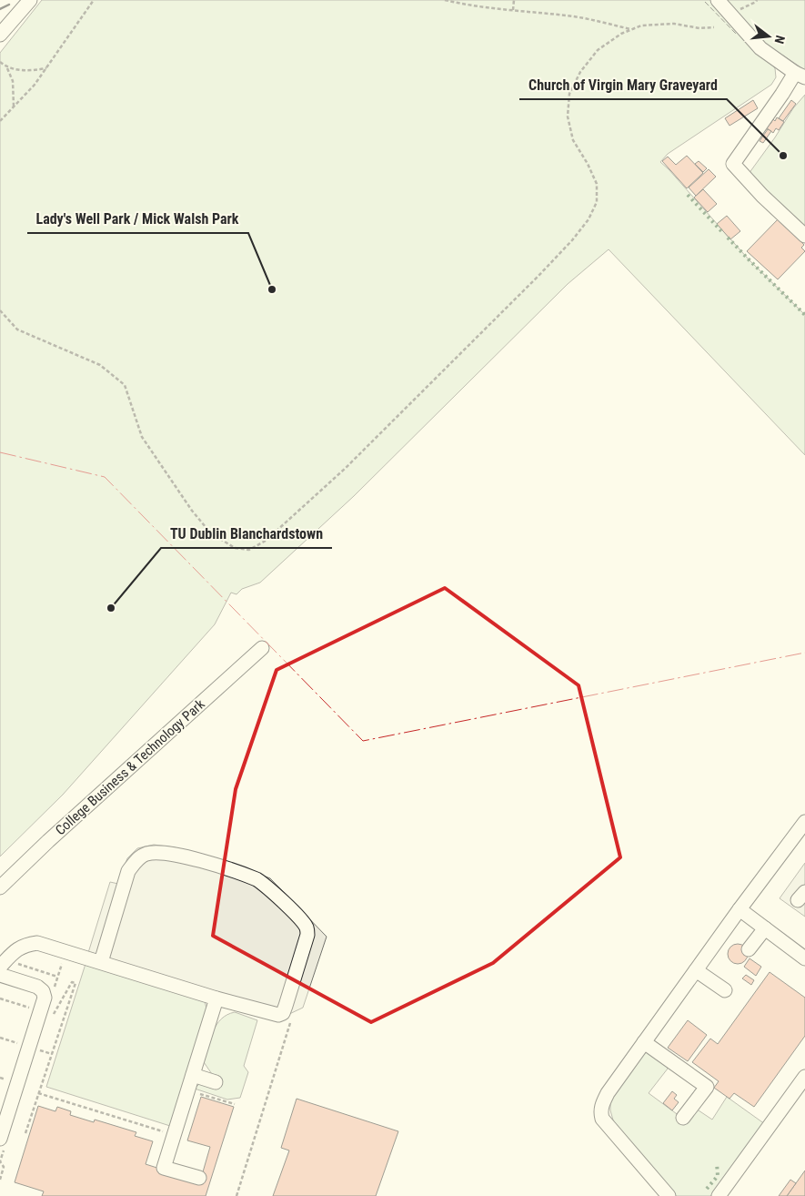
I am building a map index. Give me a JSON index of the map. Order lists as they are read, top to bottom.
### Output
{
  "streets": {
    "street": ["College Business & Technology Park"]
  },
  "places": ["Church of Virgin Mary Graveyard", "Lady's Well Park / Mick Walsh Park", "TU Dublin Blanchardstown"],
  "north": "right"
}
